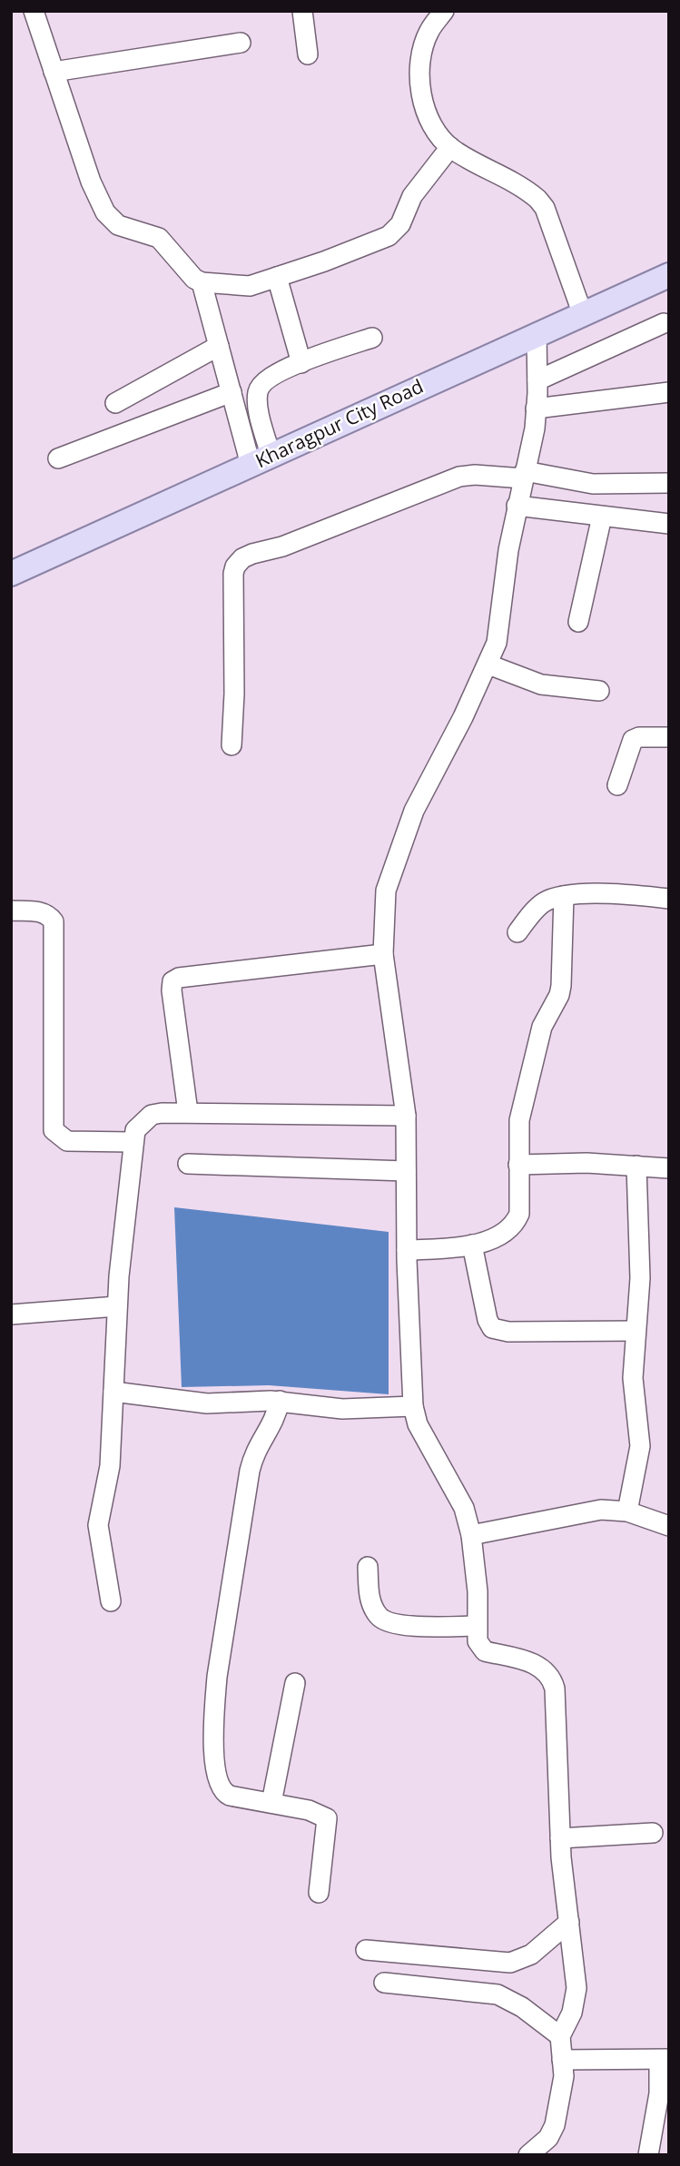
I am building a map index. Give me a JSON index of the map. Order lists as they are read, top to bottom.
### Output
{
  "streets": {
    "main road": ["Kharagpur City Road"]
  }
}
